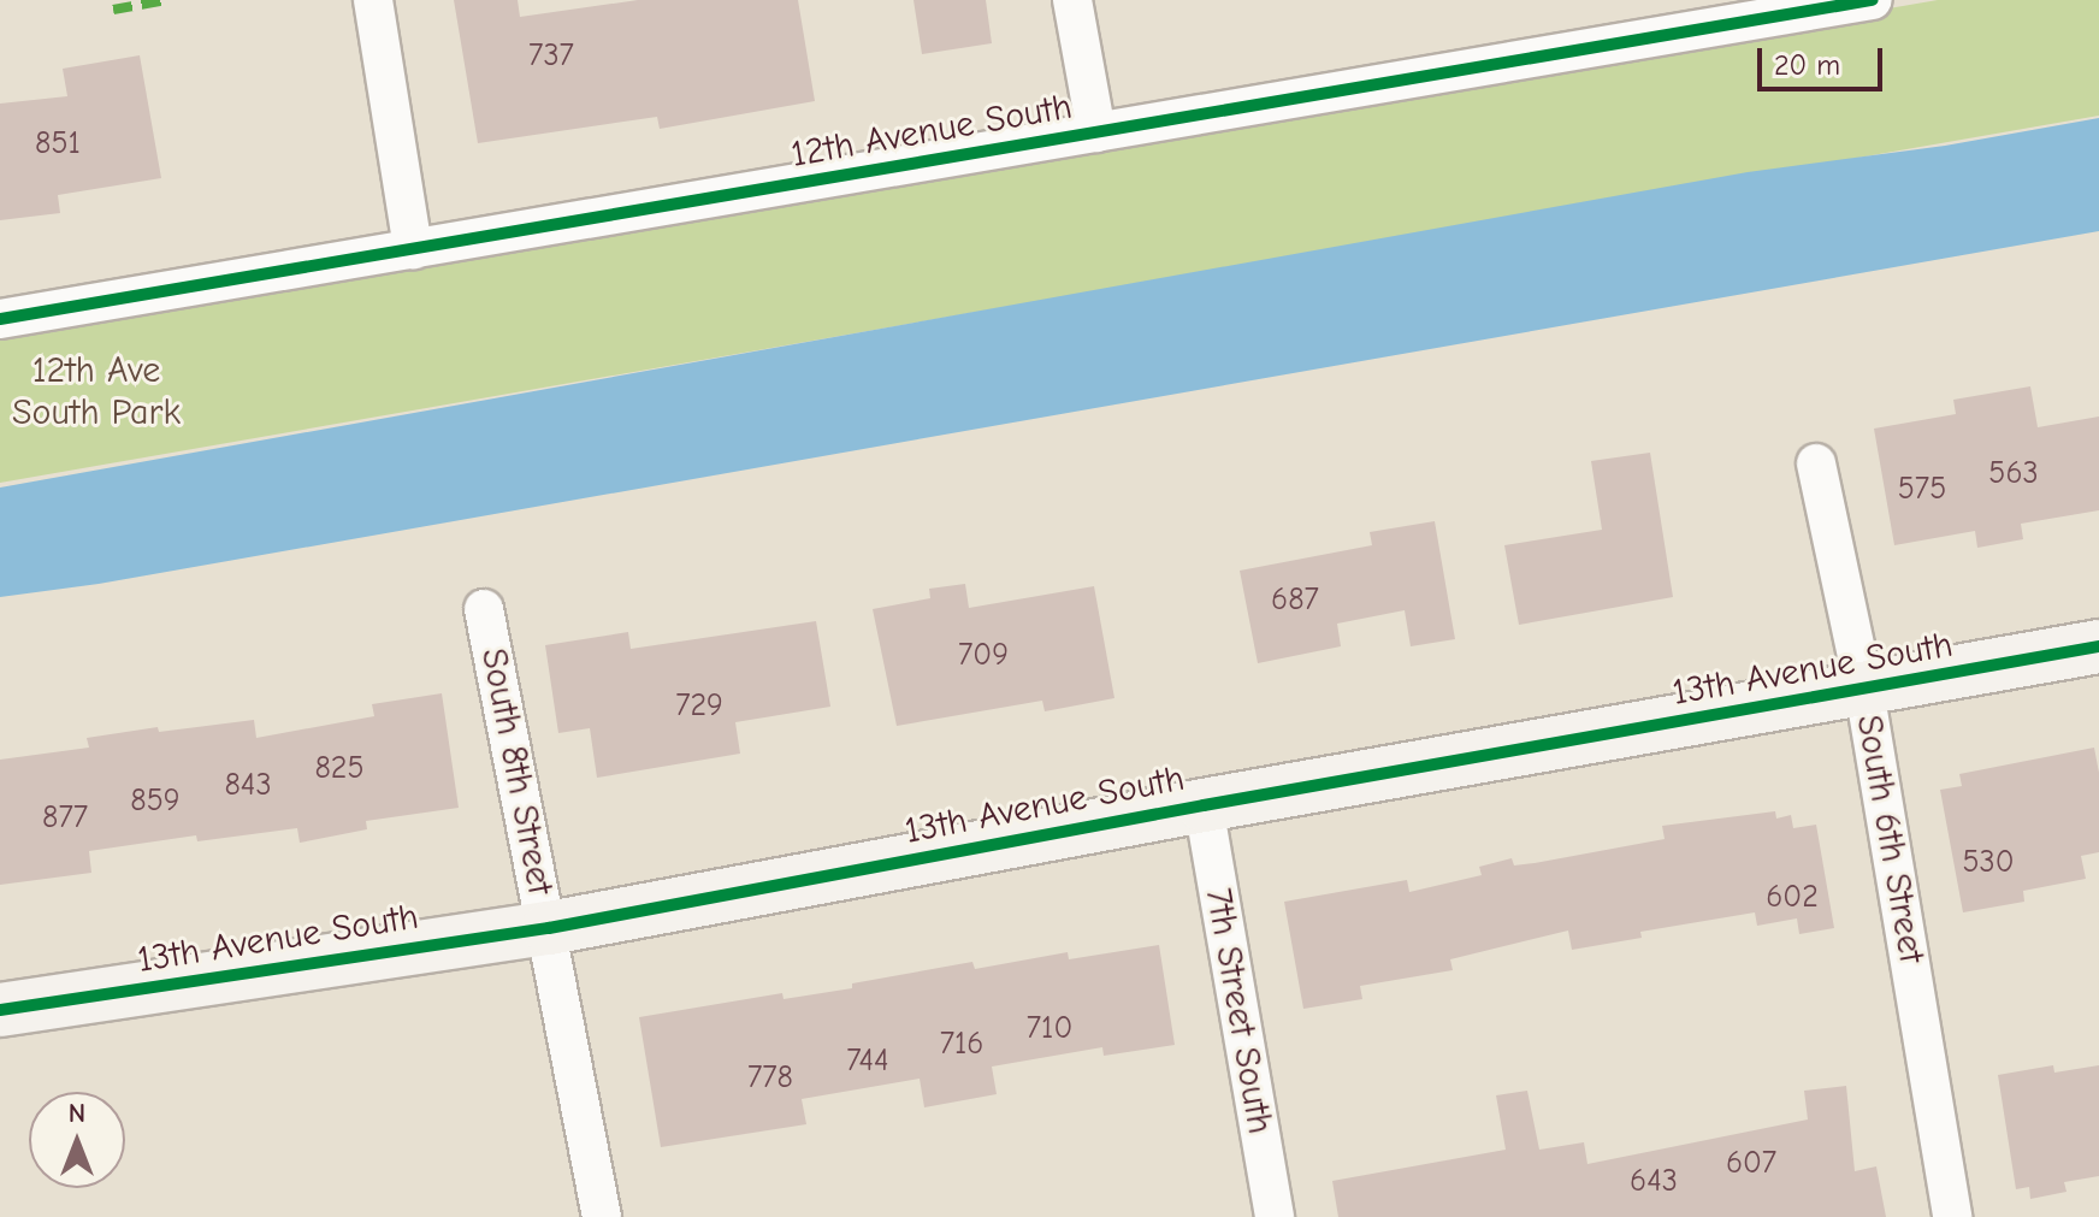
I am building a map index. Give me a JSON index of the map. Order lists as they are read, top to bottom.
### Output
{
  "streets": {
    "street": [
      "12th Avenue South",
      "13th Avenue South",
      "South 8th Street",
      "South 6th Street",
      "7th Street South"
    ]
  },
  "crossings": [
    ["13th Avenue South", "South 8th Street"],
    ["13th Avenue South", "South 6th Street"],
    ["13th Avenue South", "7th Street South"]
  ],
  "parks": ["12th Ave South Park"],
  "house_numbers": [
    "737",
    "851",
    "563",
    "575",
    "687",
    "709",
    "729",
    "825",
    "843",
    "859",
    "877",
    "530",
    "602",
    "710",
    "716",
    "744",
    "778",
    "607",
    "643"
  ],
  "scale_bar": "20 m",
  "north": "top"
}
